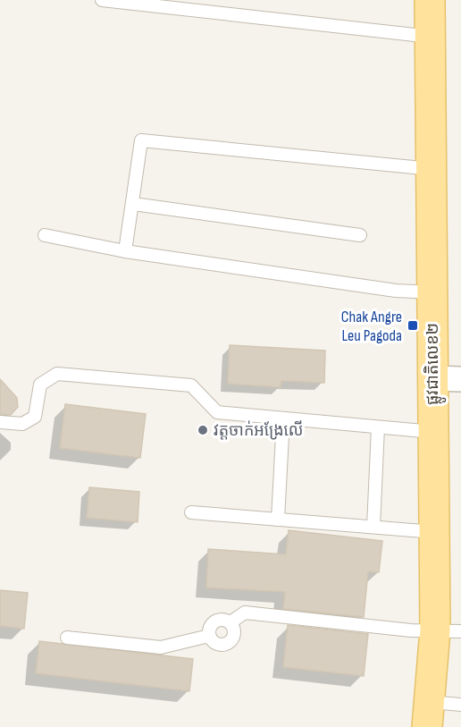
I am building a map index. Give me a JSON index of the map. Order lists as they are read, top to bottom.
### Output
{
  "streets": {
    "main road": ["ផ្លូវជាតិលេខ២"]
  },
  "places": {
    "transit": ["Chak Angre Leu Pagoda"],
    "other": ["វត្តចាក់អង្រែលើ"]
  }
}
